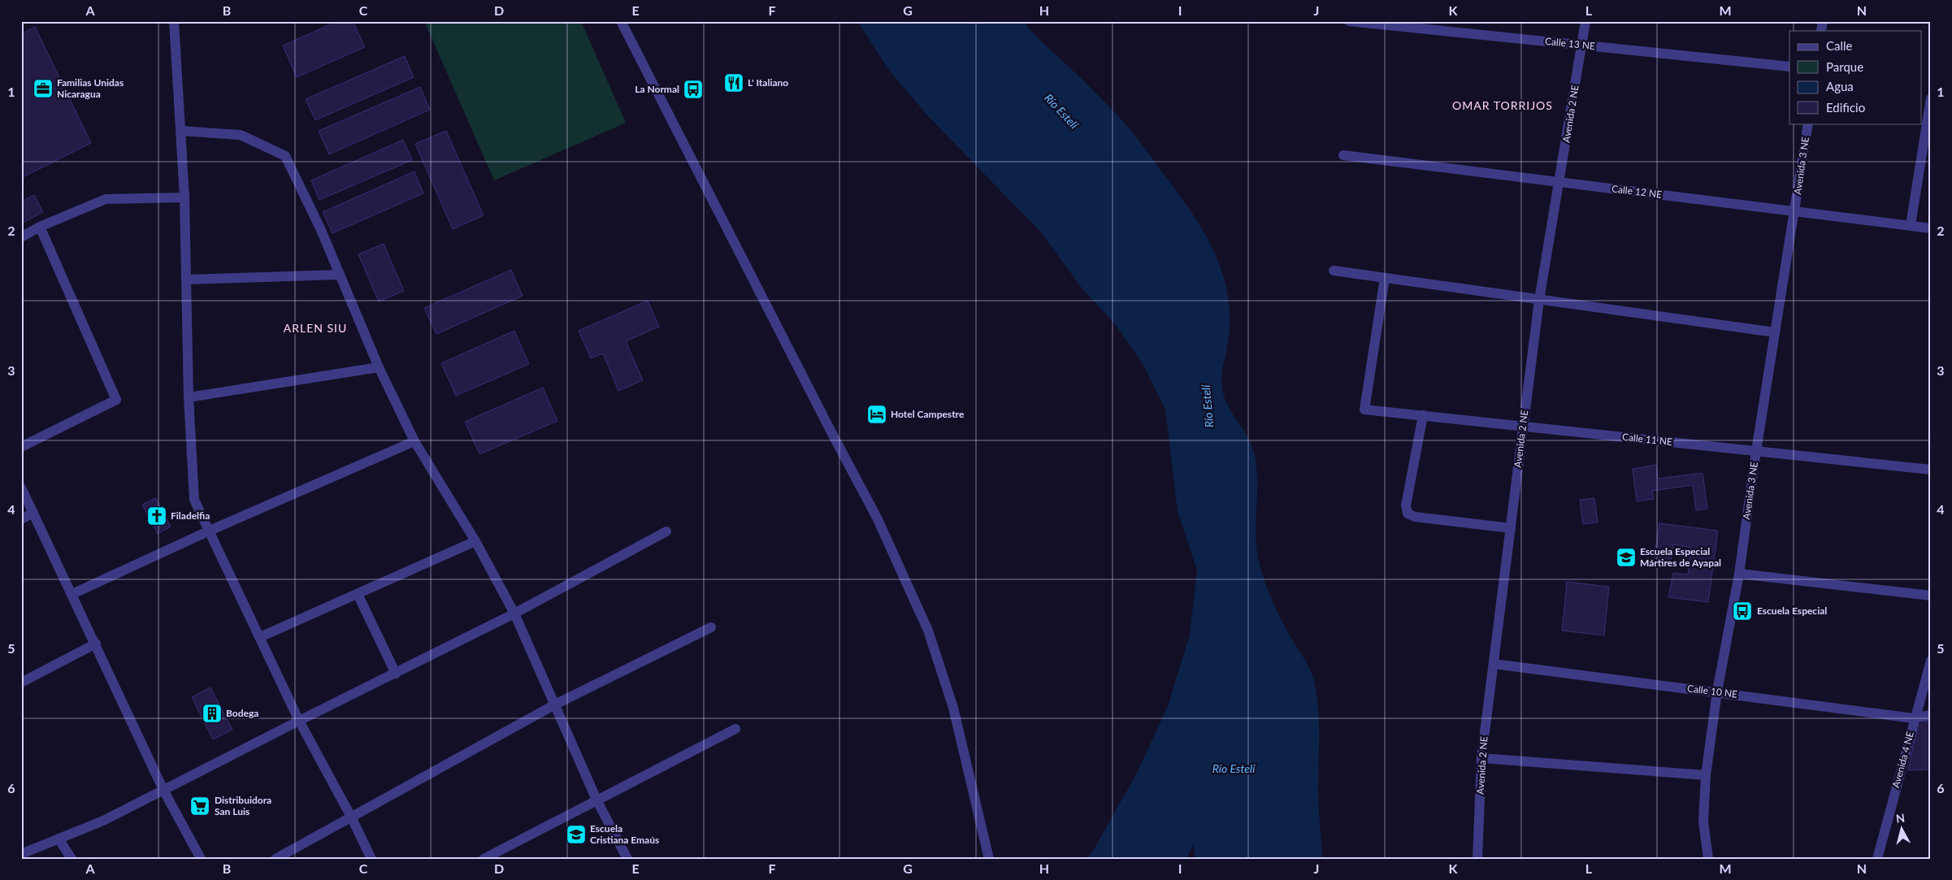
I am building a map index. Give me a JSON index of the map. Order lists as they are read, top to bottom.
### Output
{
  "streets": {
    "street": [
      "Calle 13 NE",
      "Avenida 2 NE",
      "Avenida 3 NE",
      "Calle 12 NE",
      "Calle 11 NE",
      "Calle 10 NE",
      "Avenida 4 NE"
    ]
  },
  "crossings": [
    ["Calle 13 NE", "Avenida 2 NE"],
    ["Avenida 2 NE", "Calle 12 NE"],
    ["Avenida 2 NE", "Calle 11 NE"],
    ["Avenida 2 NE", "Calle 10 NE"],
    ["Avenida 3 NE", "Calle 12 NE"],
    ["Avenida 3 NE", "Calle 11 NE"],
    ["Avenida 3 NE", "Calle 10 NE"],
    ["Calle 10 NE", "Avenida 4 NE"]
  ],
  "districts": ["OMAR TORRIJOS", "ARLEN SIU"],
  "water": ["Río Estelí"],
  "places": {
    "restaurant": ["L' Italiano"],
    "office": ["Familias Unidas Nicaragua"],
    "bus stop": ["La Normal", "Escuela Especial"],
    "hotel": ["Hotel Campestre"],
    "church": ["Filadelfia"],
    "school or university": ["Escuela Especial Mártires de Ayapal", "Escuela Cristiana Emaús"],
    "building": ["Bodega"],
    "supermarket": ["Distribuidora San Luis"]
  },
  "legend": [
    "Calle",
    "Parque",
    "Agua",
    "Edificio"
  ],
  "north": "top",
  "grid": {
    "columns": [
      "A",
      "B",
      "C",
      "D",
      "E",
      "F",
      "G",
      "H",
      "I",
      "J",
      "K",
      "L",
      "M",
      "N"
    ],
    "rows": [
      "1",
      "2",
      "3",
      "4",
      "5",
      "6"
    ]
  }
}
